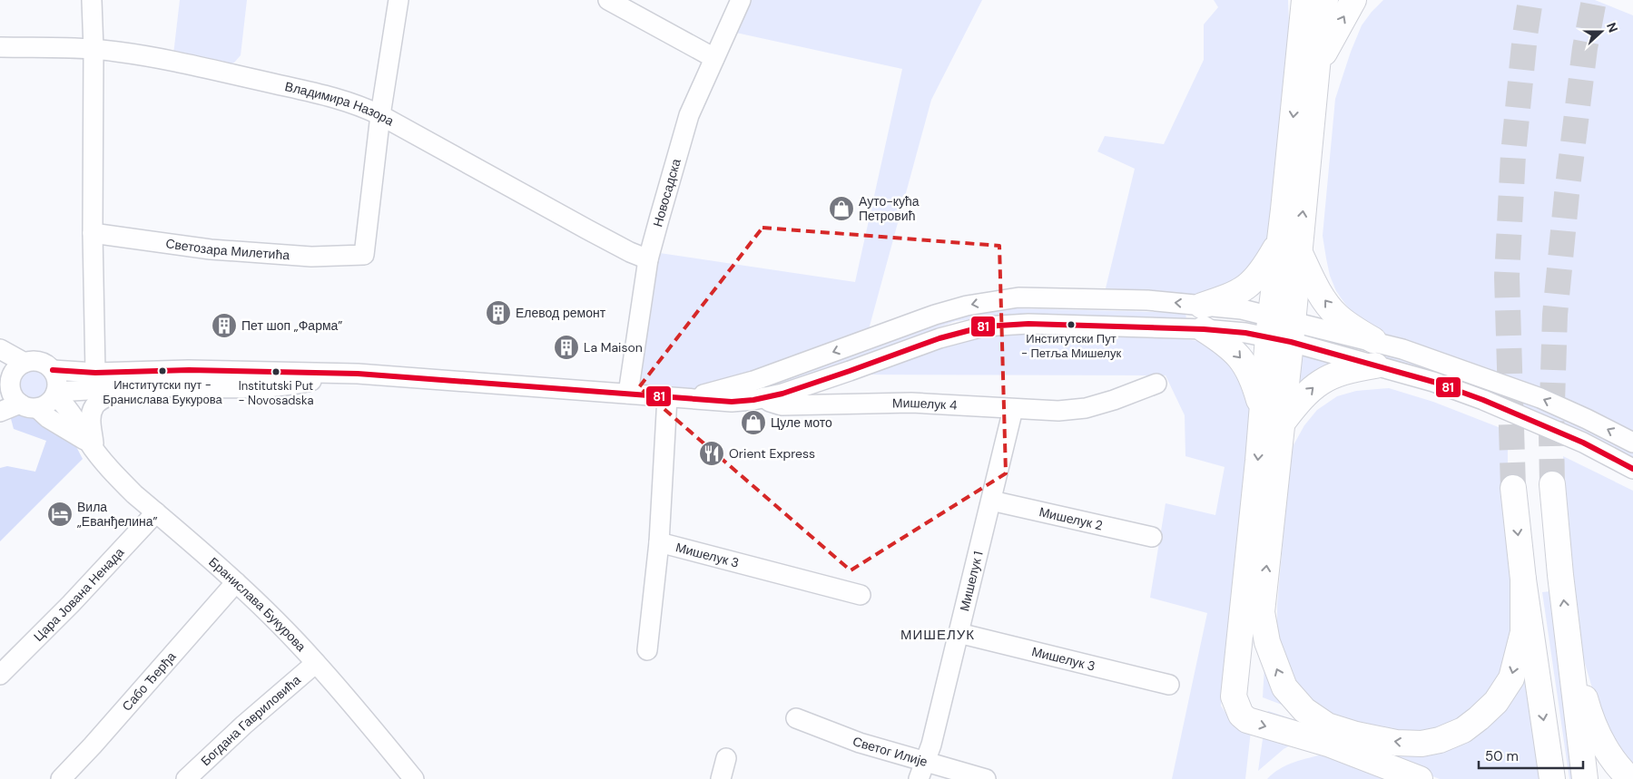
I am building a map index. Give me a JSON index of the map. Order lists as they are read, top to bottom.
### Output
{
  "streets": {
    "street": [
      "Владимира Назора",
      "Новосадска",
      "Светозара Милетића",
      "Мишелук 4",
      "Мишелук 2",
      "Мишелук 3",
      "Мишелук 1",
      "Цара Јована Ненада",
      "Бранислава Букурова",
      "Сабо Ђерђа",
      "Богдана Гавриловића",
      "Светог Илије"
    ]
  },
  "crossings": [
    ["Владимира Назора", "Новосадска"],
    ["Владимира Назора", "Светозара Милетића"],
    ["Мишелук 4", "Мишелук 1"],
    ["Мишелук 2", "Мишелук 1"],
    ["Мишелук 3", "Мишелук 1"],
    ["Мишелук 1", "Светог Илије"],
    ["Цара Јована Ненада", "Бранислава Букурова"],
    ["Бранислава Букурова", "Сабо Ђерђа"],
    ["Бранислава Букурова", "Богдана Гавриловића"]
  ],
  "districts": ["МИШЕЛУК"],
  "places": {
    "shop": ["Ауто-кућа Петровић", "Цуле мото"],
    "building": ["Елевод ремонт", "Пет шоп „Фарма”", "La Maison"],
    "other": ["Институтски Пут - Петља Мишелук", "Институтски пут - Бранислава Букурова", "Institutski Put - Novosadska"],
    "restaurant": ["Orient Express"],
    "hotel": ["Вила „Еванђелина”"]
  },
  "lines": ["transit line 81"],
  "scale_bar": "50 m",
  "north": "right"
}
